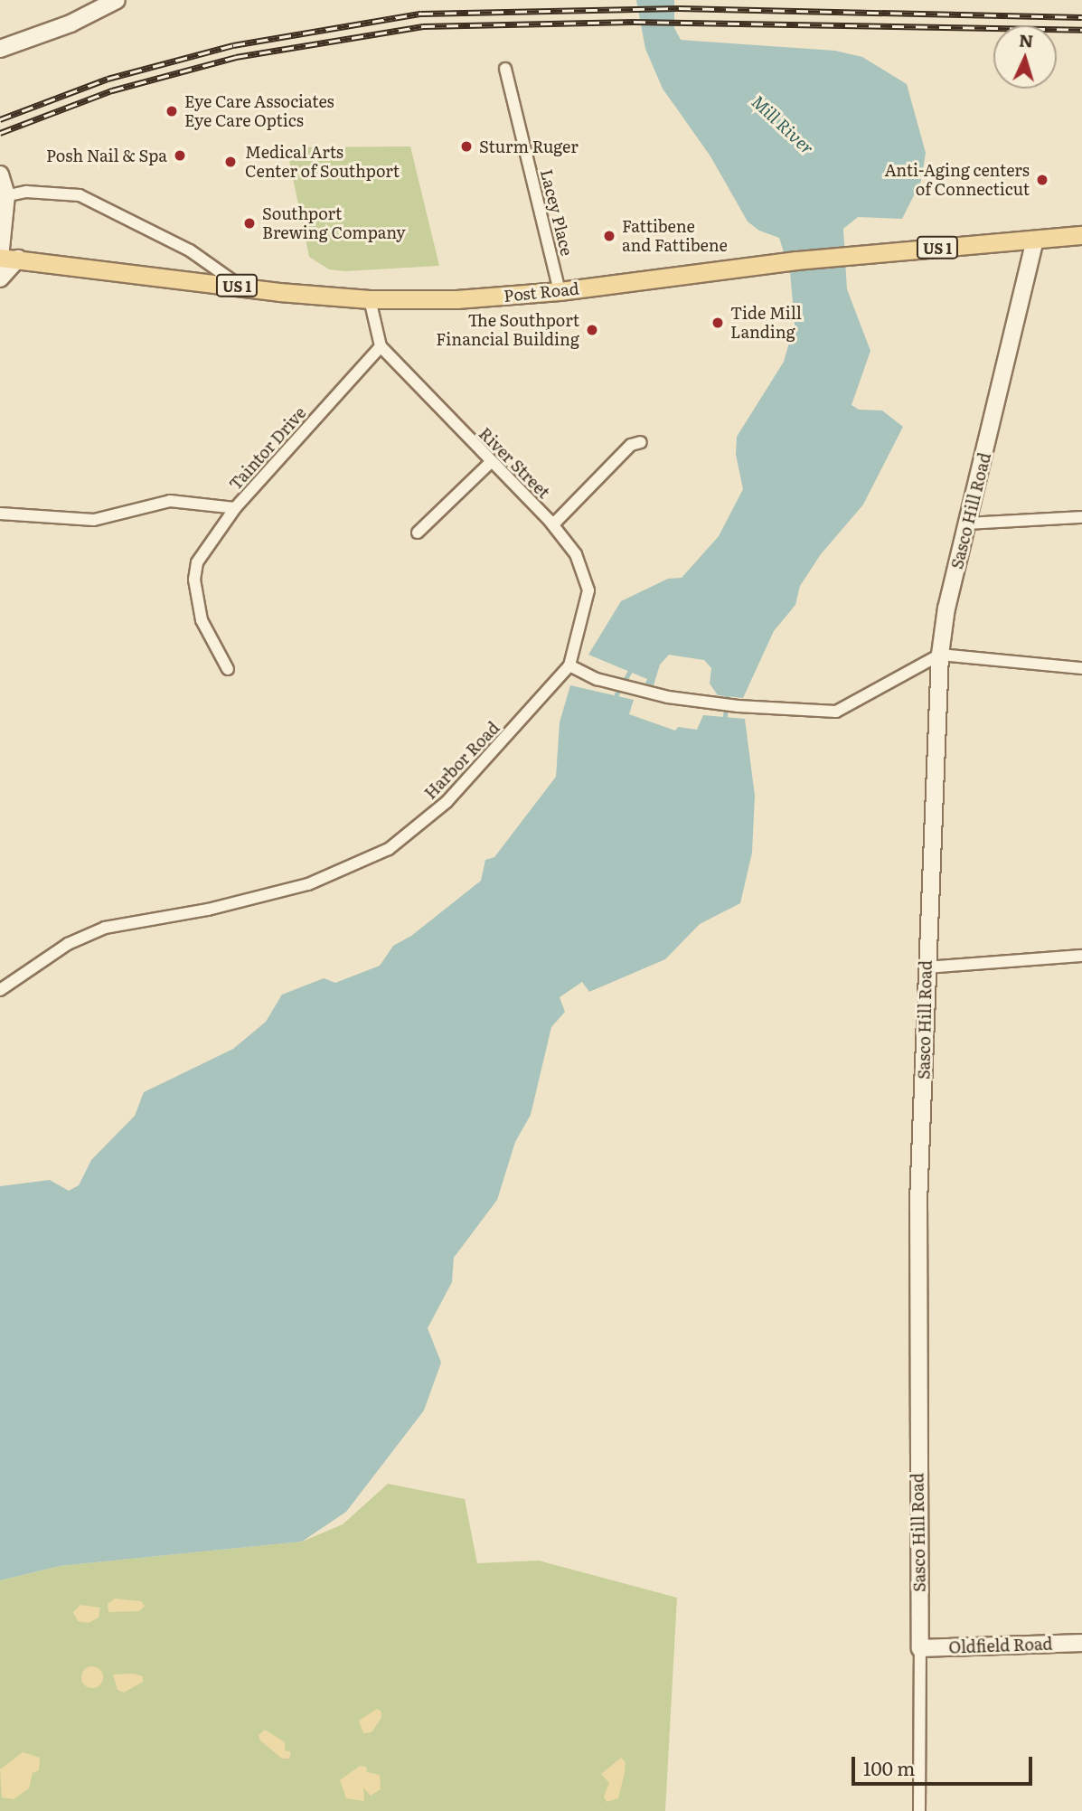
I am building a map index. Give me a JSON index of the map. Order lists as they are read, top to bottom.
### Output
{
  "streets": {
    "main road": ["US 1", "Post Road"],
    "street": [
      "Lacey Place",
      "Taintor Drive",
      "River Street",
      "Sasco Hill Road",
      "Harbor Road",
      "Oldfield Road"
    ]
  },
  "crossings": [
    ["Lacey Place", "Post Road"],
    ["Post Road", "River Street"],
    ["Post Road", "Sasco Hill Road"],
    ["Taintor Drive", "River Street"],
    ["River Street", "Harbor Road"],
    ["Sasco Hill Road", "Oldfield Road"]
  ],
  "water": ["Mill River"],
  "places": [
    "Eye Care Associates Eye Care Optics",
    "Sturm Ruger",
    "Posh Nail & Spa",
    "Medical Arts Center of Southport",
    "Anti-Aging centers of Connecticut",
    "Southport Brewing Company",
    "Fattibene and Fattibene",
    "Tide Mill Landing",
    "The Southport Financial Building"
  ],
  "scale_bar": "100 m",
  "north": "top"
}
